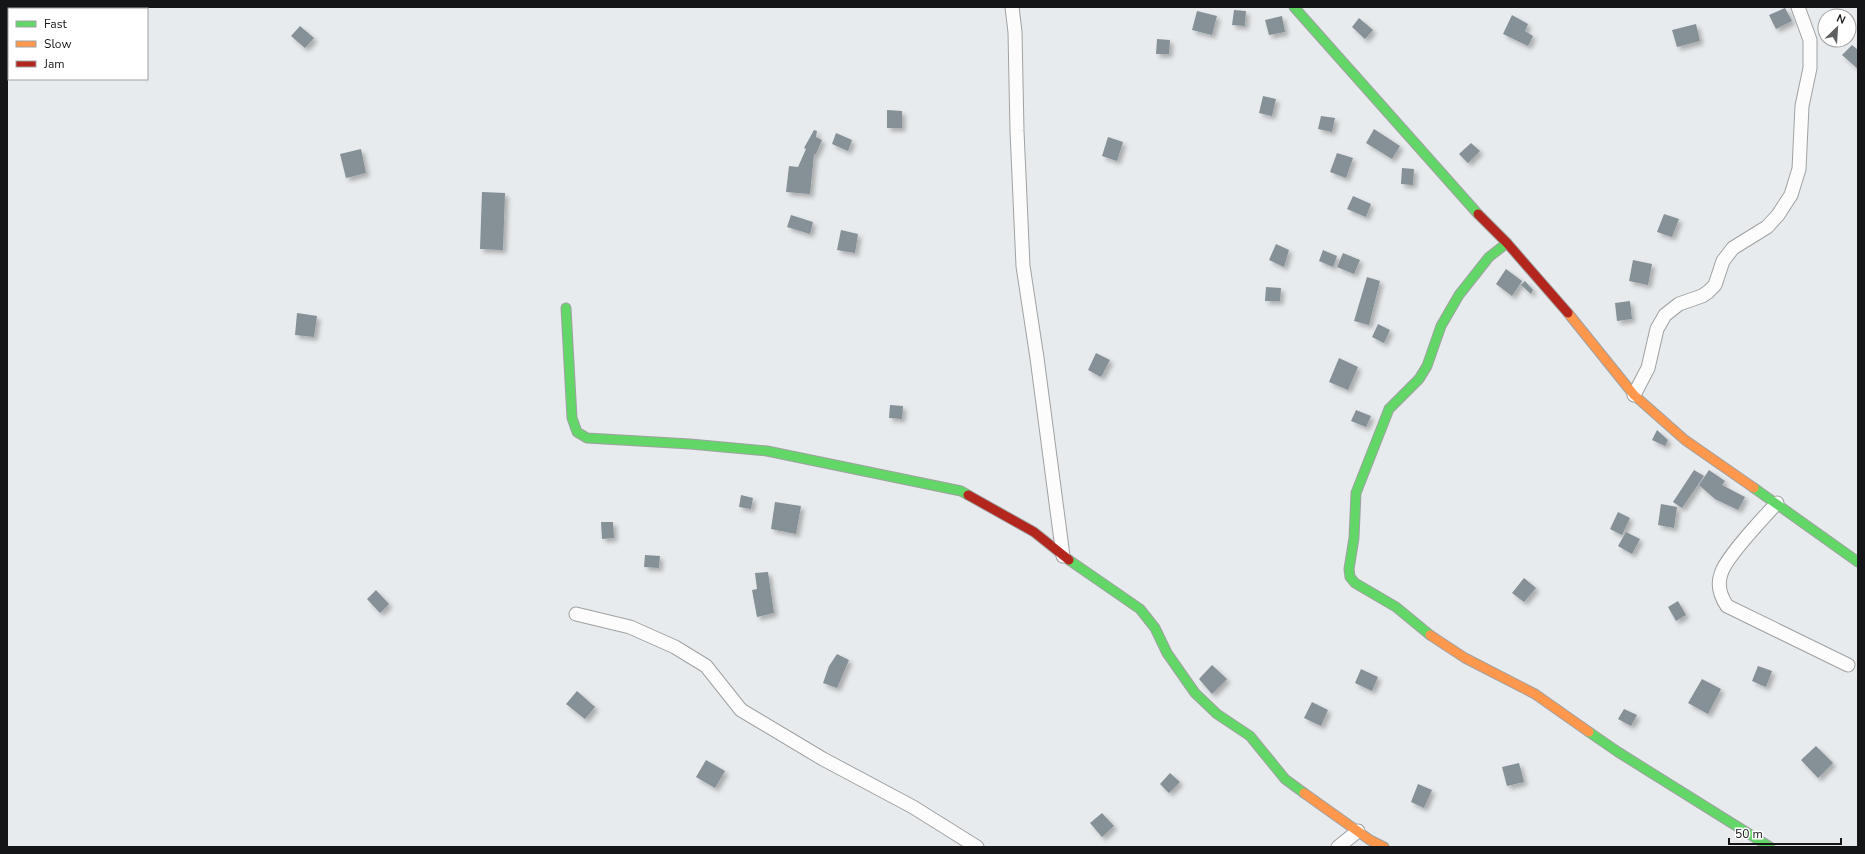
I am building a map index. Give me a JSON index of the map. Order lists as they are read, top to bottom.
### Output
{
  "legend": ["Fast", "Slow", "Jam"],
  "scale_bar": "50 m",
  "north": "top right"
}
